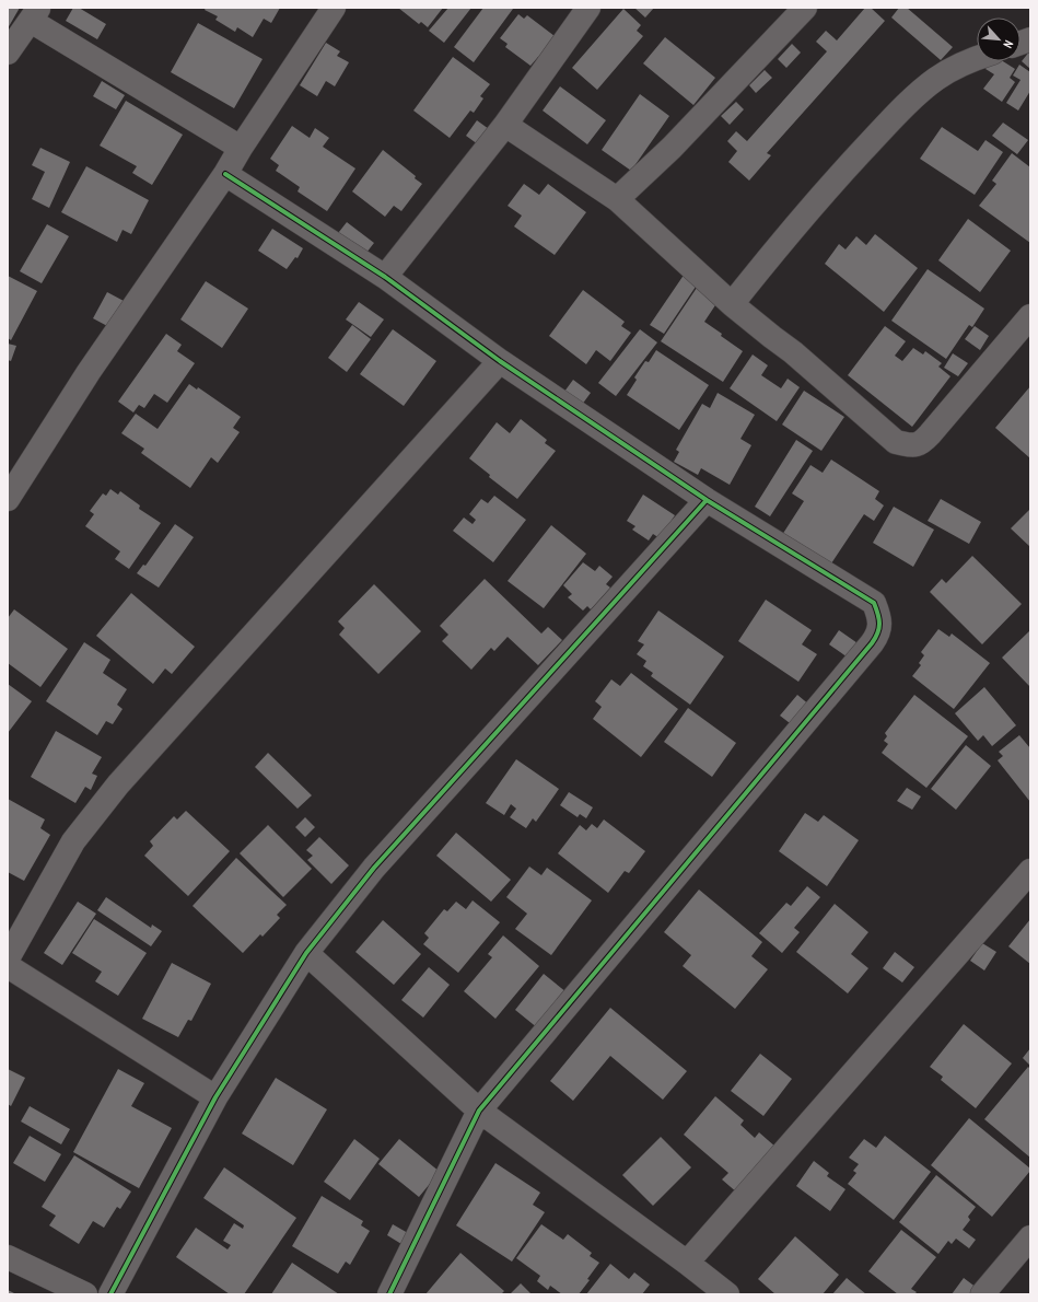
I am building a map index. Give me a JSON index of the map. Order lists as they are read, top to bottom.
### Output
{
  "north": "bottom right"
}
